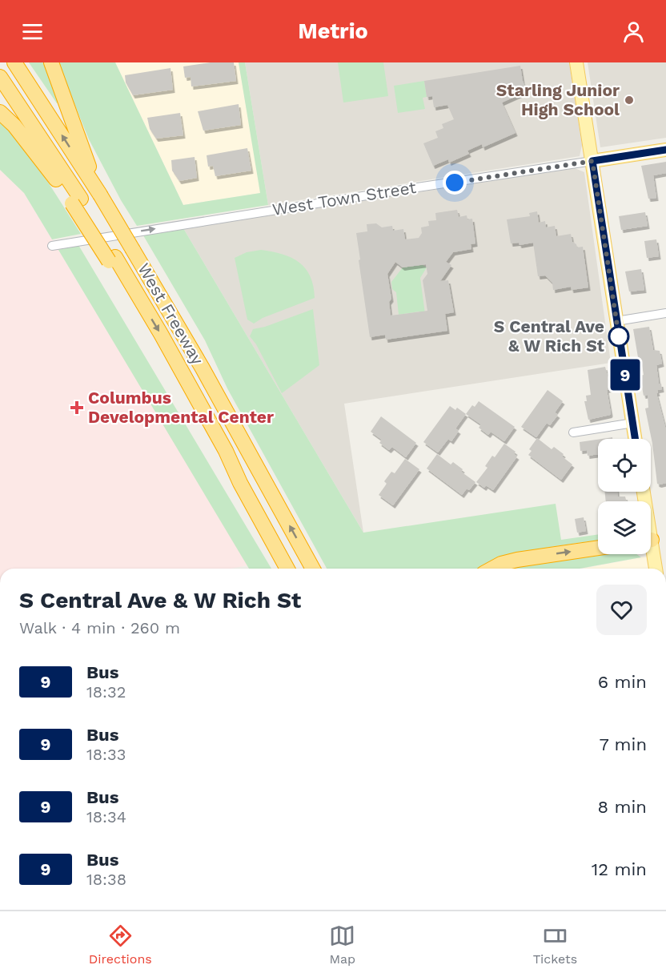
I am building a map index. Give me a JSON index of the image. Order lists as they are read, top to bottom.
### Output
{
  "streets": {
    "highway": ["West Freeway"],
    "main road": ["West Town Street"]
  },
  "one_way": ["West Town Street"],
  "places": {
    "other": ["Starling Junior High School", "S Central Ave & W Rich St"],
    "health": ["Columbus Developmental Center"]
  },
  "lines": ["bus line 9"],
  "page": {
    "header": "Metrio",
    "on_map": "9",
    "heading": ["S Central Ave & W Rich St", "Walk · 4 min · 260 m"],
    "list": [
      {
        "mark": "9",
        "name": "Bus",
        "note": "18:32",
        "value": "6 min"
      },
      {
        "mark": "9",
        "name": "Bus",
        "note": "18:33",
        "value": "7 min"
      },
      {
        "mark": "9",
        "name": "Bus",
        "note": "18:34",
        "value": "8 min"
      },
      {
        "mark": "9",
        "name": "Bus",
        "note": "18:38",
        "value": "12 min"
      }
    ],
    "tabs": ["Directions", "Map", "Tickets"]
  }
}
